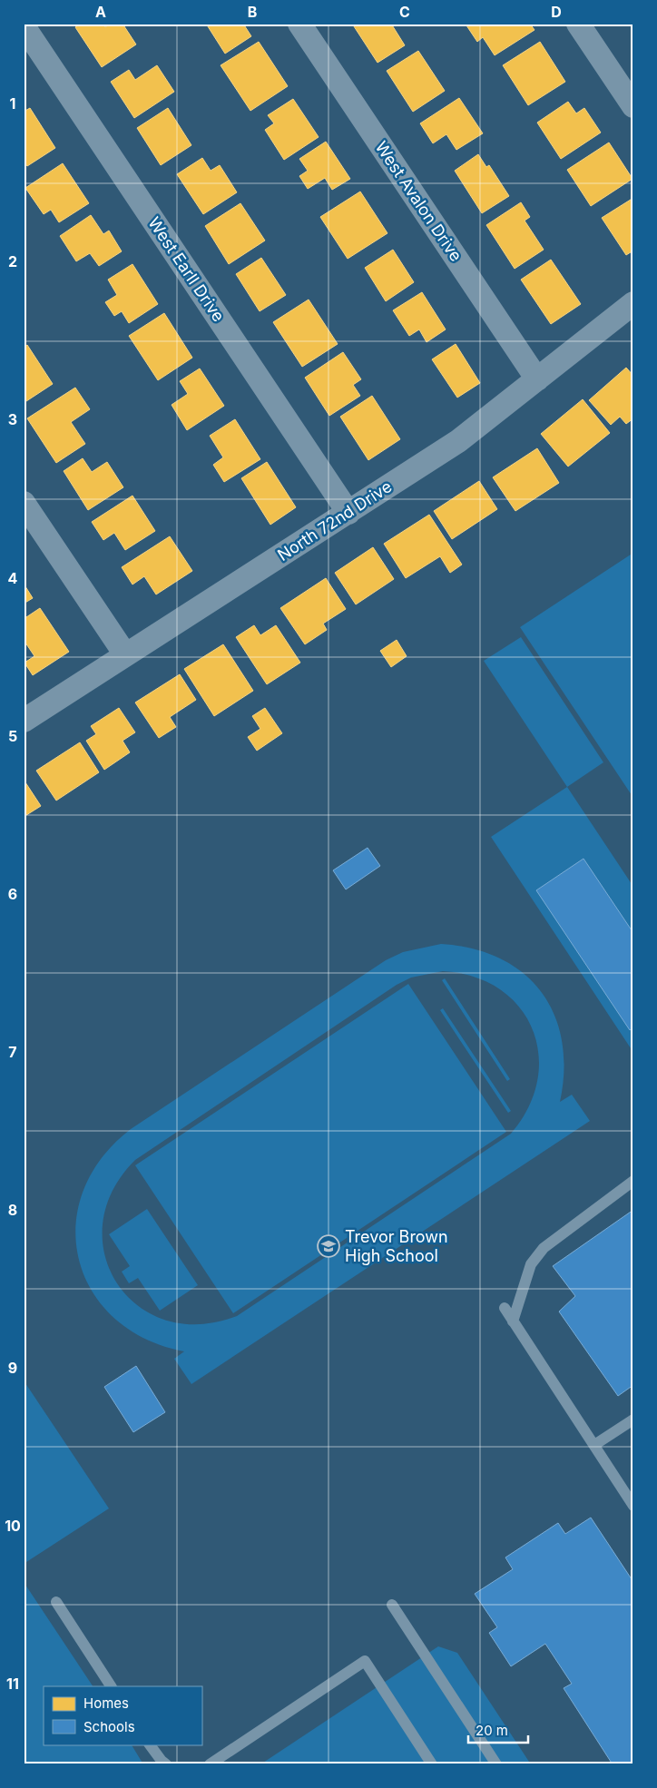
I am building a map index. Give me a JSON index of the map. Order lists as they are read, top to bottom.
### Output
{
  "streets": {
    "street": ["West Avalon Drive", "West Earll Drive", "North 72nd Drive"]
  },
  "crossings": [
    ["West Avalon Drive", "North 72nd Drive"],
    ["West Earll Drive", "North 72nd Drive"]
  ],
  "places": {
    "school or university": ["Trevor Brown High School"]
  },
  "legend": ["Homes", "Schools"],
  "scale_bar": "20 m",
  "grid": {
    "columns": [
      "A",
      "B",
      "C",
      "D"
    ],
    "rows": [
      "1",
      "2",
      "3",
      "4",
      "5",
      "6",
      "7",
      "8",
      "9",
      "10",
      "11"
    ]
  }
}
